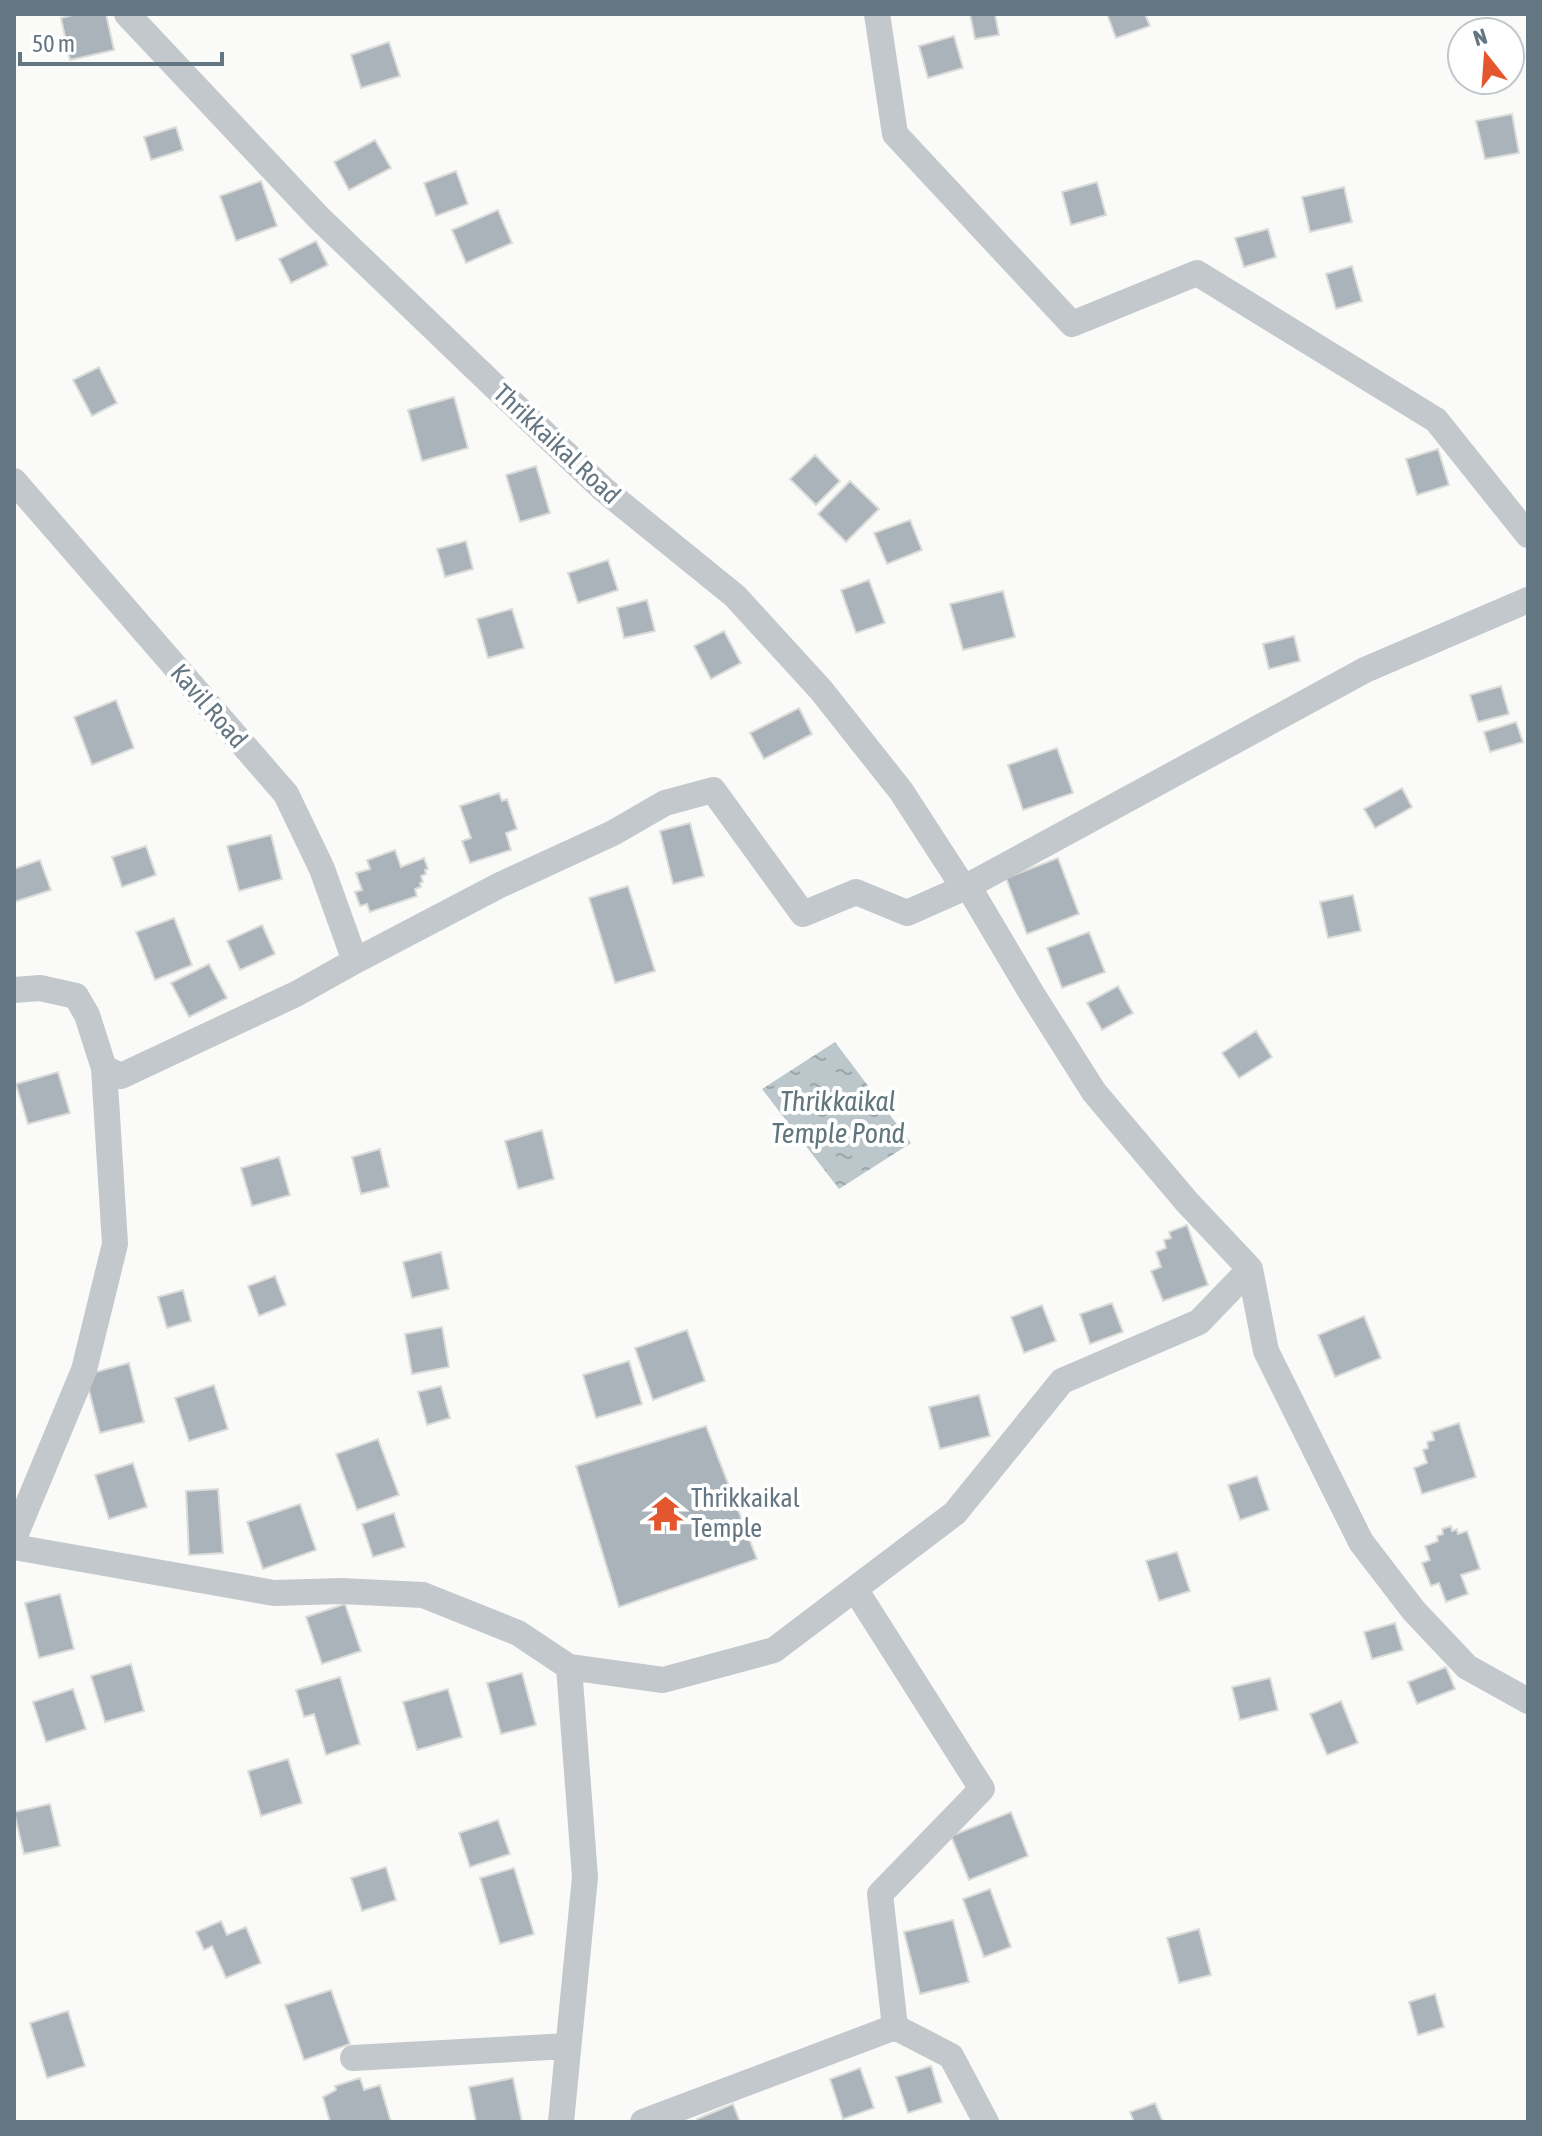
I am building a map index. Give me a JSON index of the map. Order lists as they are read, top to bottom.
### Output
{
  "streets": {
    "street": ["Thrikkaikal Road", "Kavil Road"]
  },
  "water": ["Thrikkaikal Temple Pond"],
  "places": {
    "temple": ["Thrikkaikal Temple"]
  },
  "scale_bar": "50 m",
  "north": "top"
}
